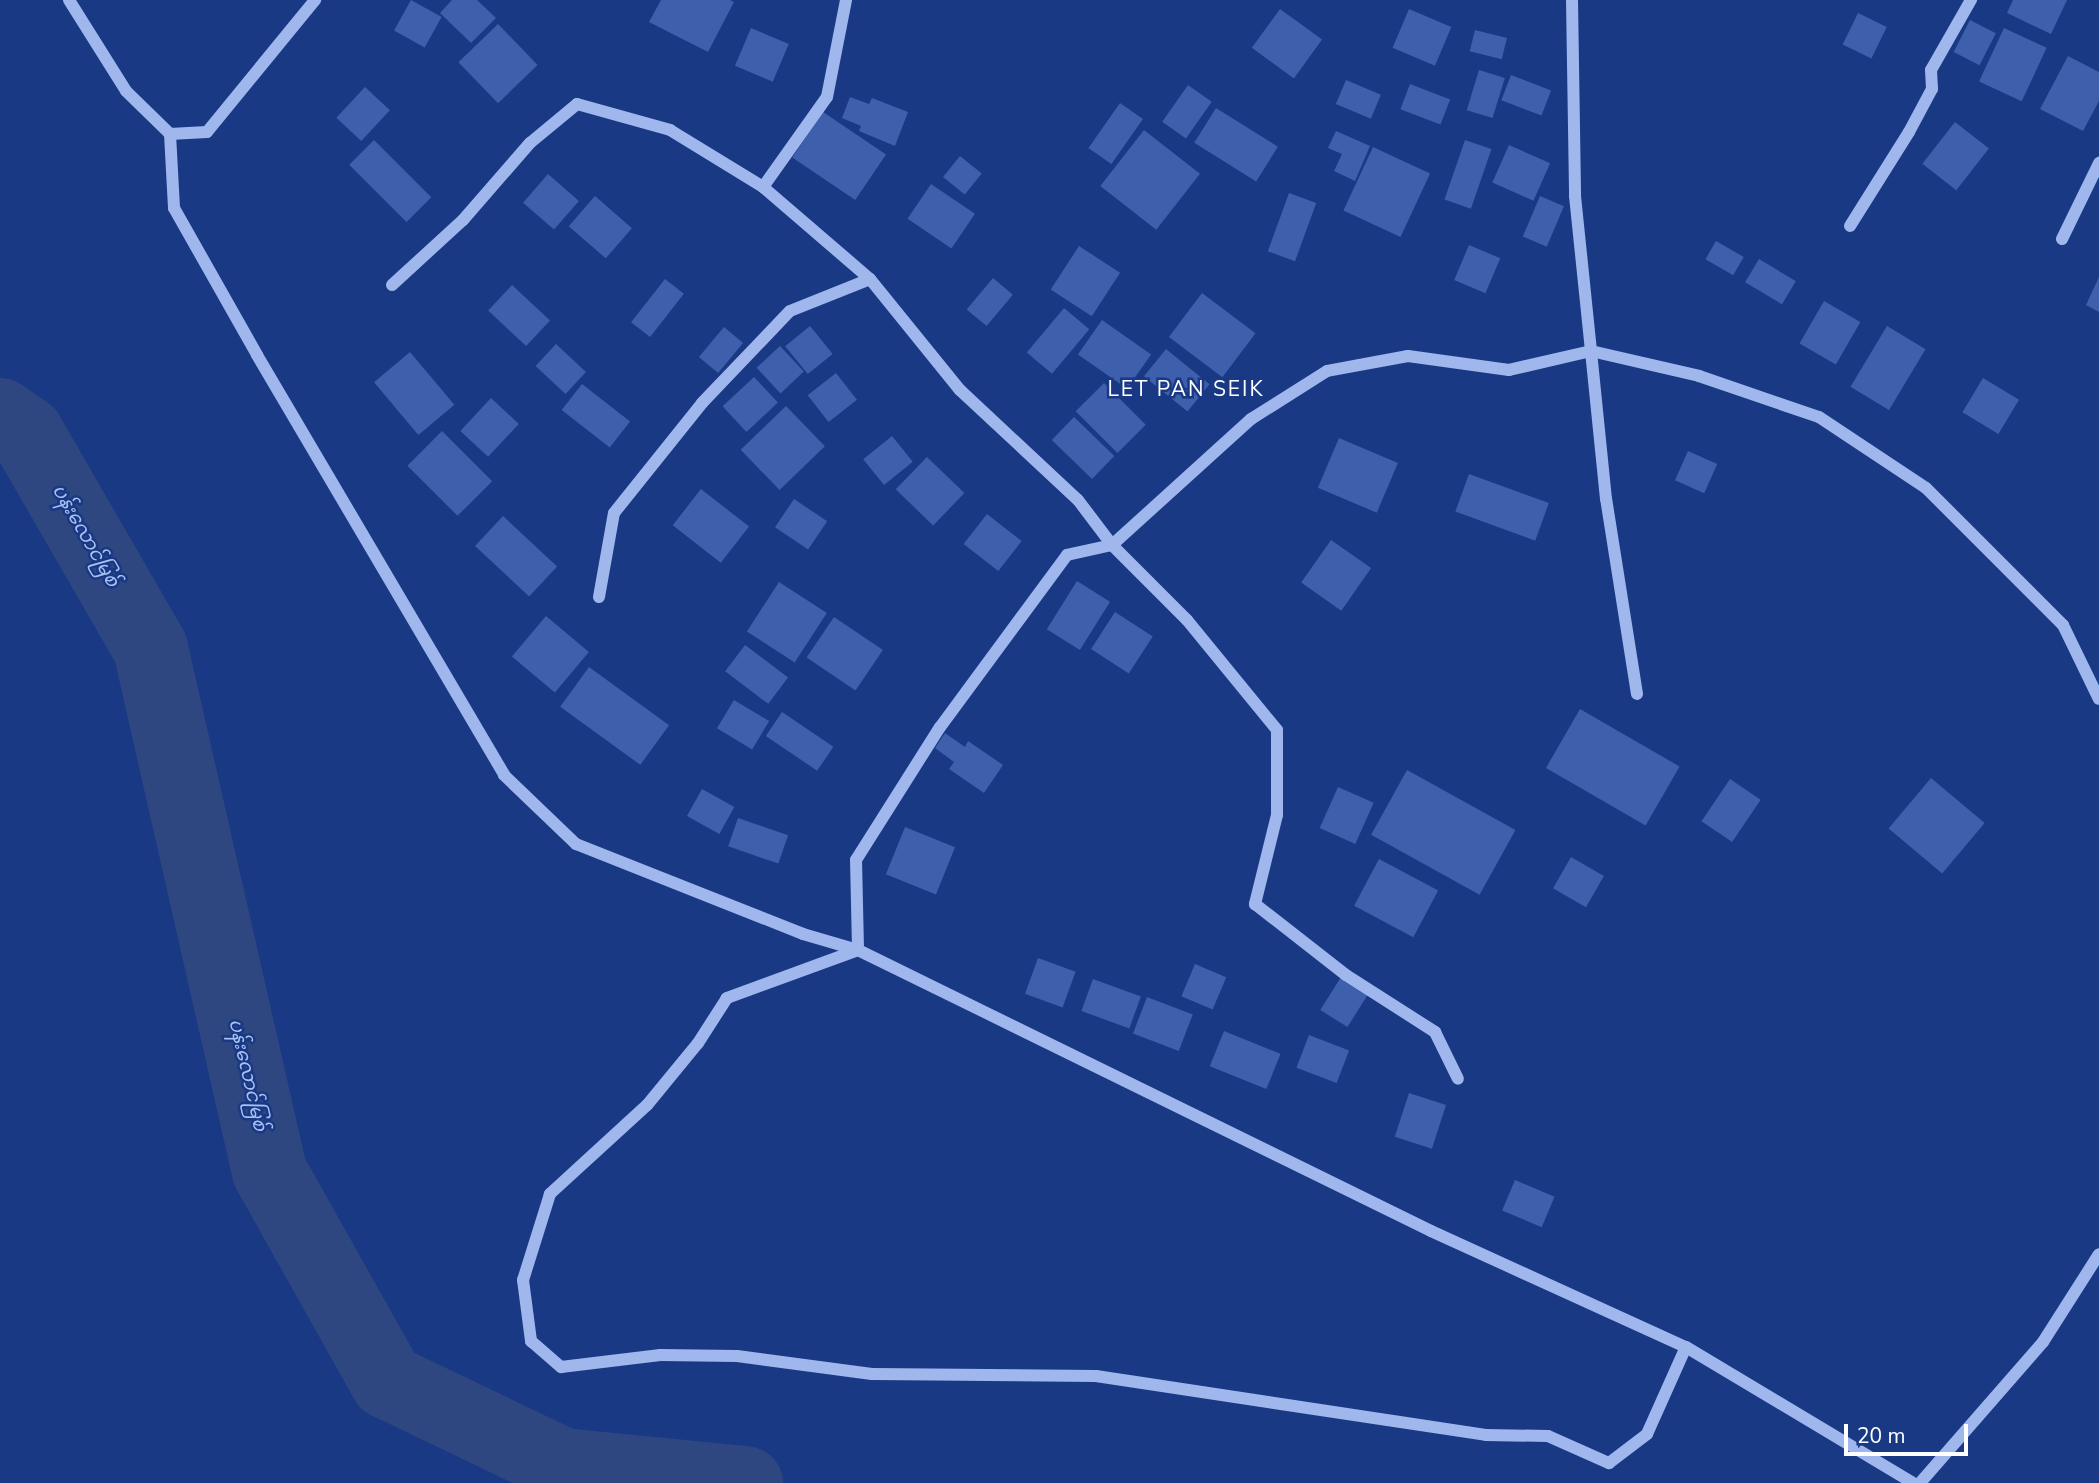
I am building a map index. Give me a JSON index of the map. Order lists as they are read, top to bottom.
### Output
{
  "districts": ["LET PAN SEIK"],
  "water": ["ပန်းလောင်မြစ်"],
  "scale_bar": "20 m"
}
